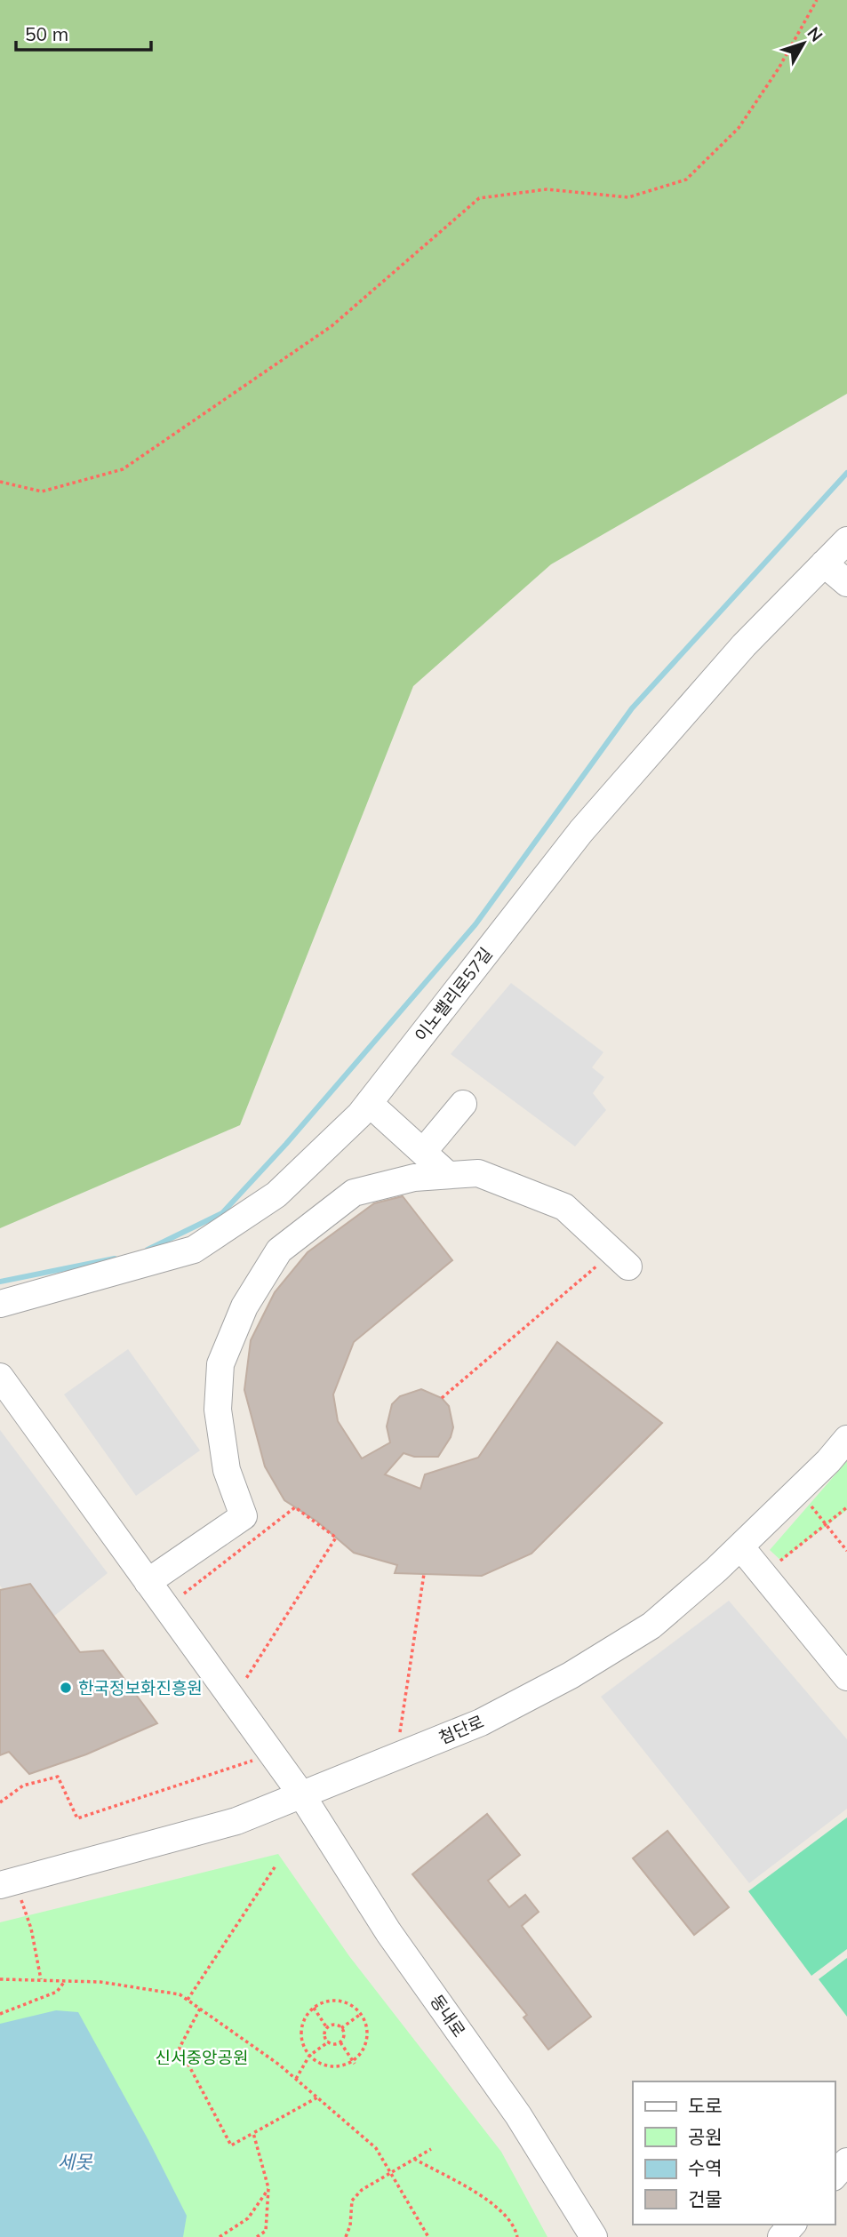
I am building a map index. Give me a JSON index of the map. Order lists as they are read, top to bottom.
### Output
{
  "streets": {
    "street": ["이노밸리로57길", "첨단로", "동내로"]
  },
  "crossings": [
    ["첨단로", "동내로"]
  ],
  "water": ["세못"],
  "parks": ["신서중앙공원"],
  "places": ["한국정보화진흥원"],
  "legend": [
    "도로",
    "공원",
    "수역",
    "건물"
  ],
  "scale_bar": "50 m",
  "north": "top right"
}
